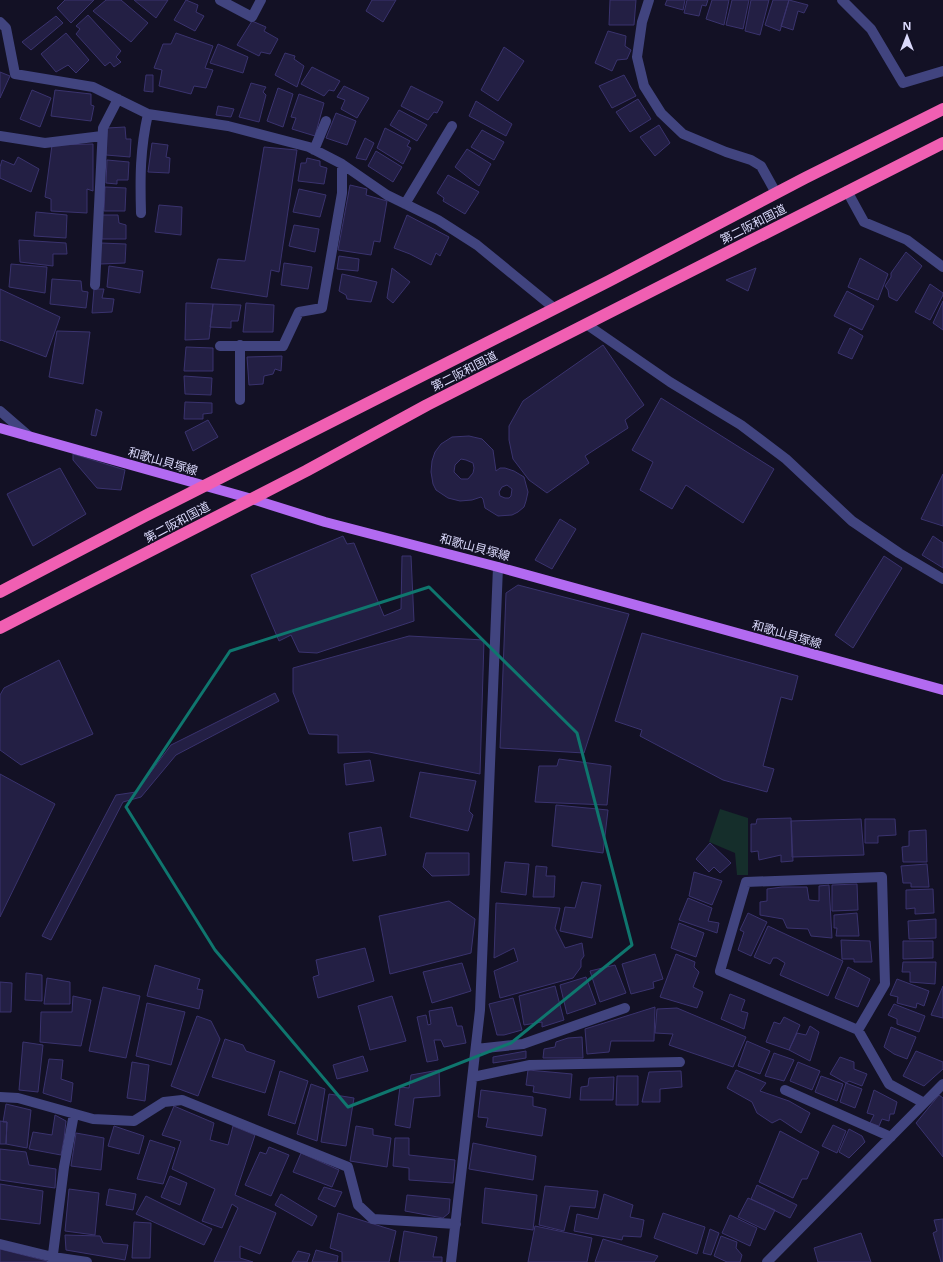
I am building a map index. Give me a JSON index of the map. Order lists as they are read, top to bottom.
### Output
{
  "streets": {
    "highway": ["第二阪和国道"],
    "main road": ["和歌山貝塚線"]
  },
  "crossings": [
    ["第二阪和国道", "和歌山貝塚線"]
  ],
  "north": "top"
}
